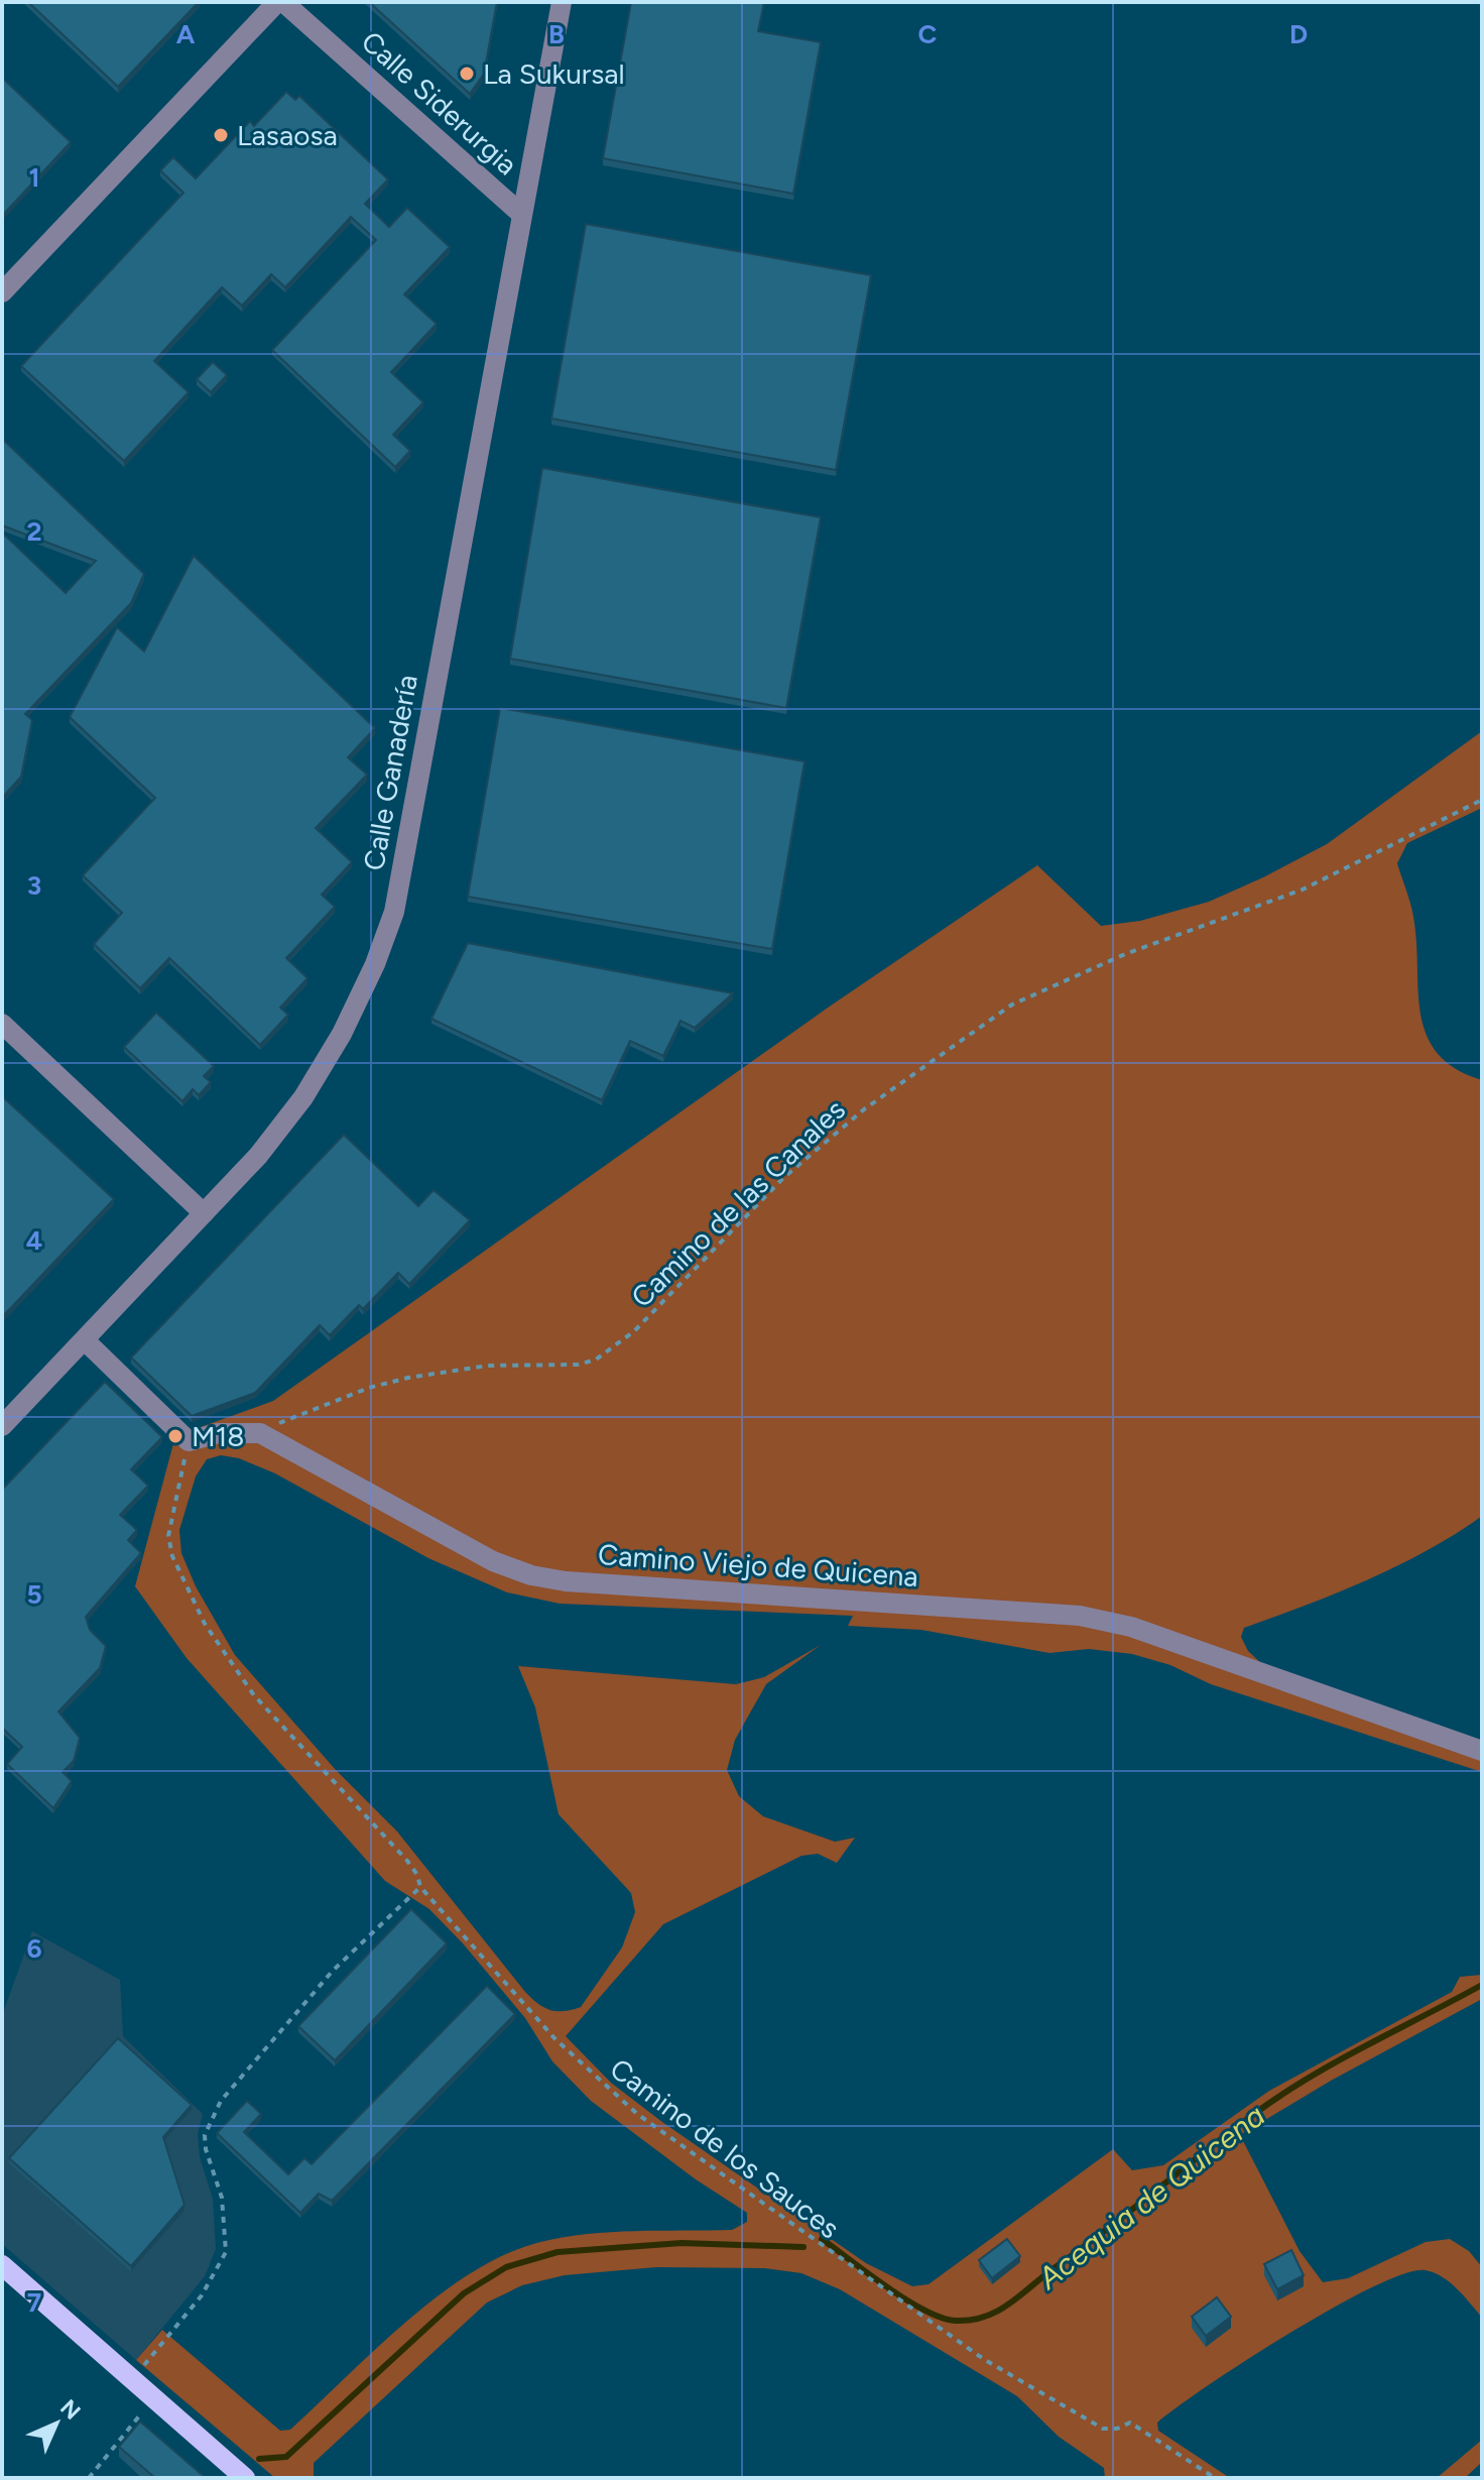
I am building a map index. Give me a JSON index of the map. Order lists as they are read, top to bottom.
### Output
{
  "streets": {
    "street": ["Calle Siderurgia", "Calle Ganadería", "Camino Viejo de Quicena"],
    "path": ["Camino de las Canales", "Camino de los Sauces"]
  },
  "crossings": [
    ["Calle Siderurgia", "Calle Ganadería"],
    ["Camino de las Canales", "Camino Viejo de Quicena"],
    ["Camino Viejo de Quicena", "Camino de los Sauces"]
  ],
  "water": ["Acequia de Quicena"],
  "places": ["La Sukursal", "Lasaosa", "M18"],
  "north": "top right",
  "grid": {
    "columns": [
      "A",
      "B",
      "C",
      "D"
    ],
    "rows": [
      "1",
      "2",
      "3",
      "4",
      "5",
      "6",
      "7"
    ]
  }
}
